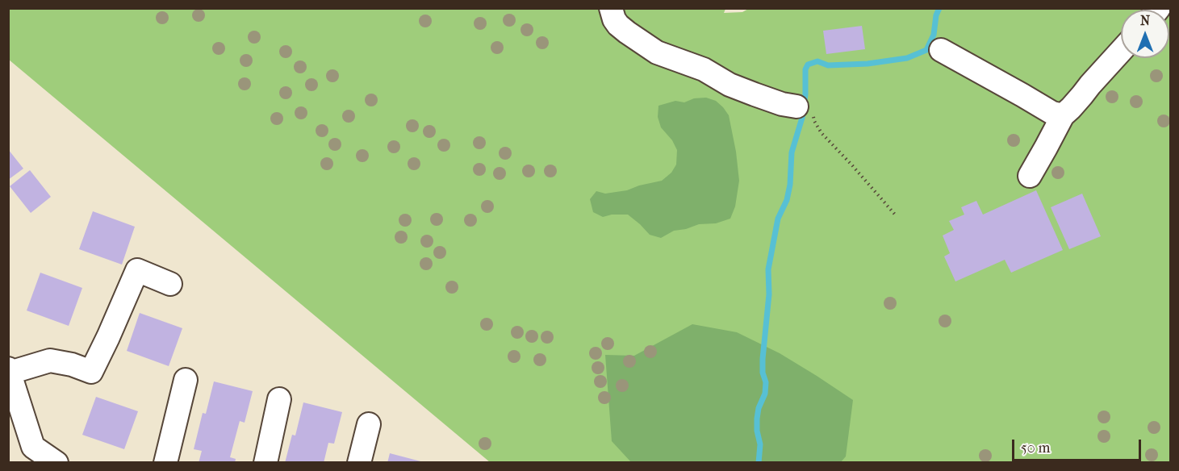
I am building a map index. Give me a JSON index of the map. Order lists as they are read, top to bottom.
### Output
{
  "scale_bar": "50 m",
  "north": "top"
}
